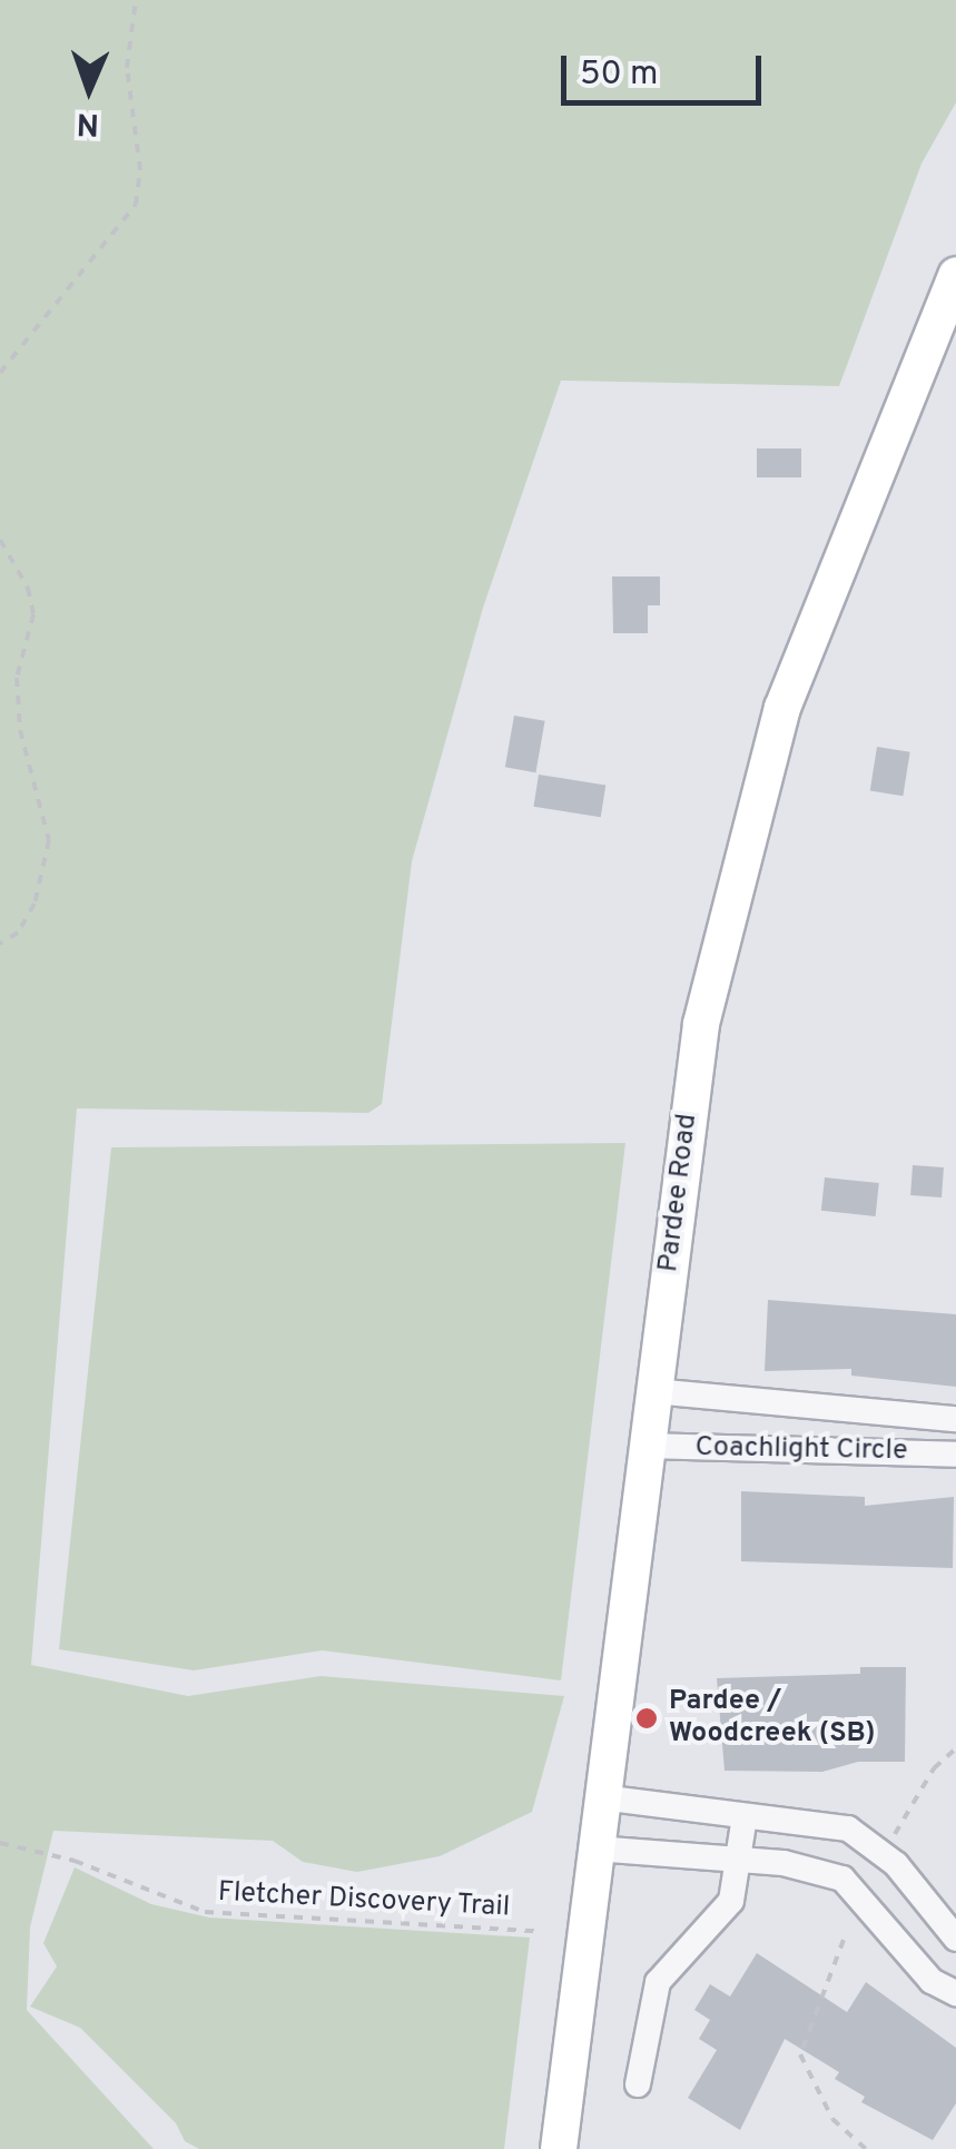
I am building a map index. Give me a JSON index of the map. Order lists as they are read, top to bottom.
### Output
{
  "streets": {
    "main road": ["Pardee Road"],
    "street": ["Coachlight Circle"],
    "path": ["Fletcher Discovery Trail"]
  },
  "crossings": [
    ["Pardee Road", "Coachlight Circle"]
  ],
  "places": ["Pardee / Woodcreek (SB)"],
  "scale_bar": "50 m",
  "north": "bottom"
}
